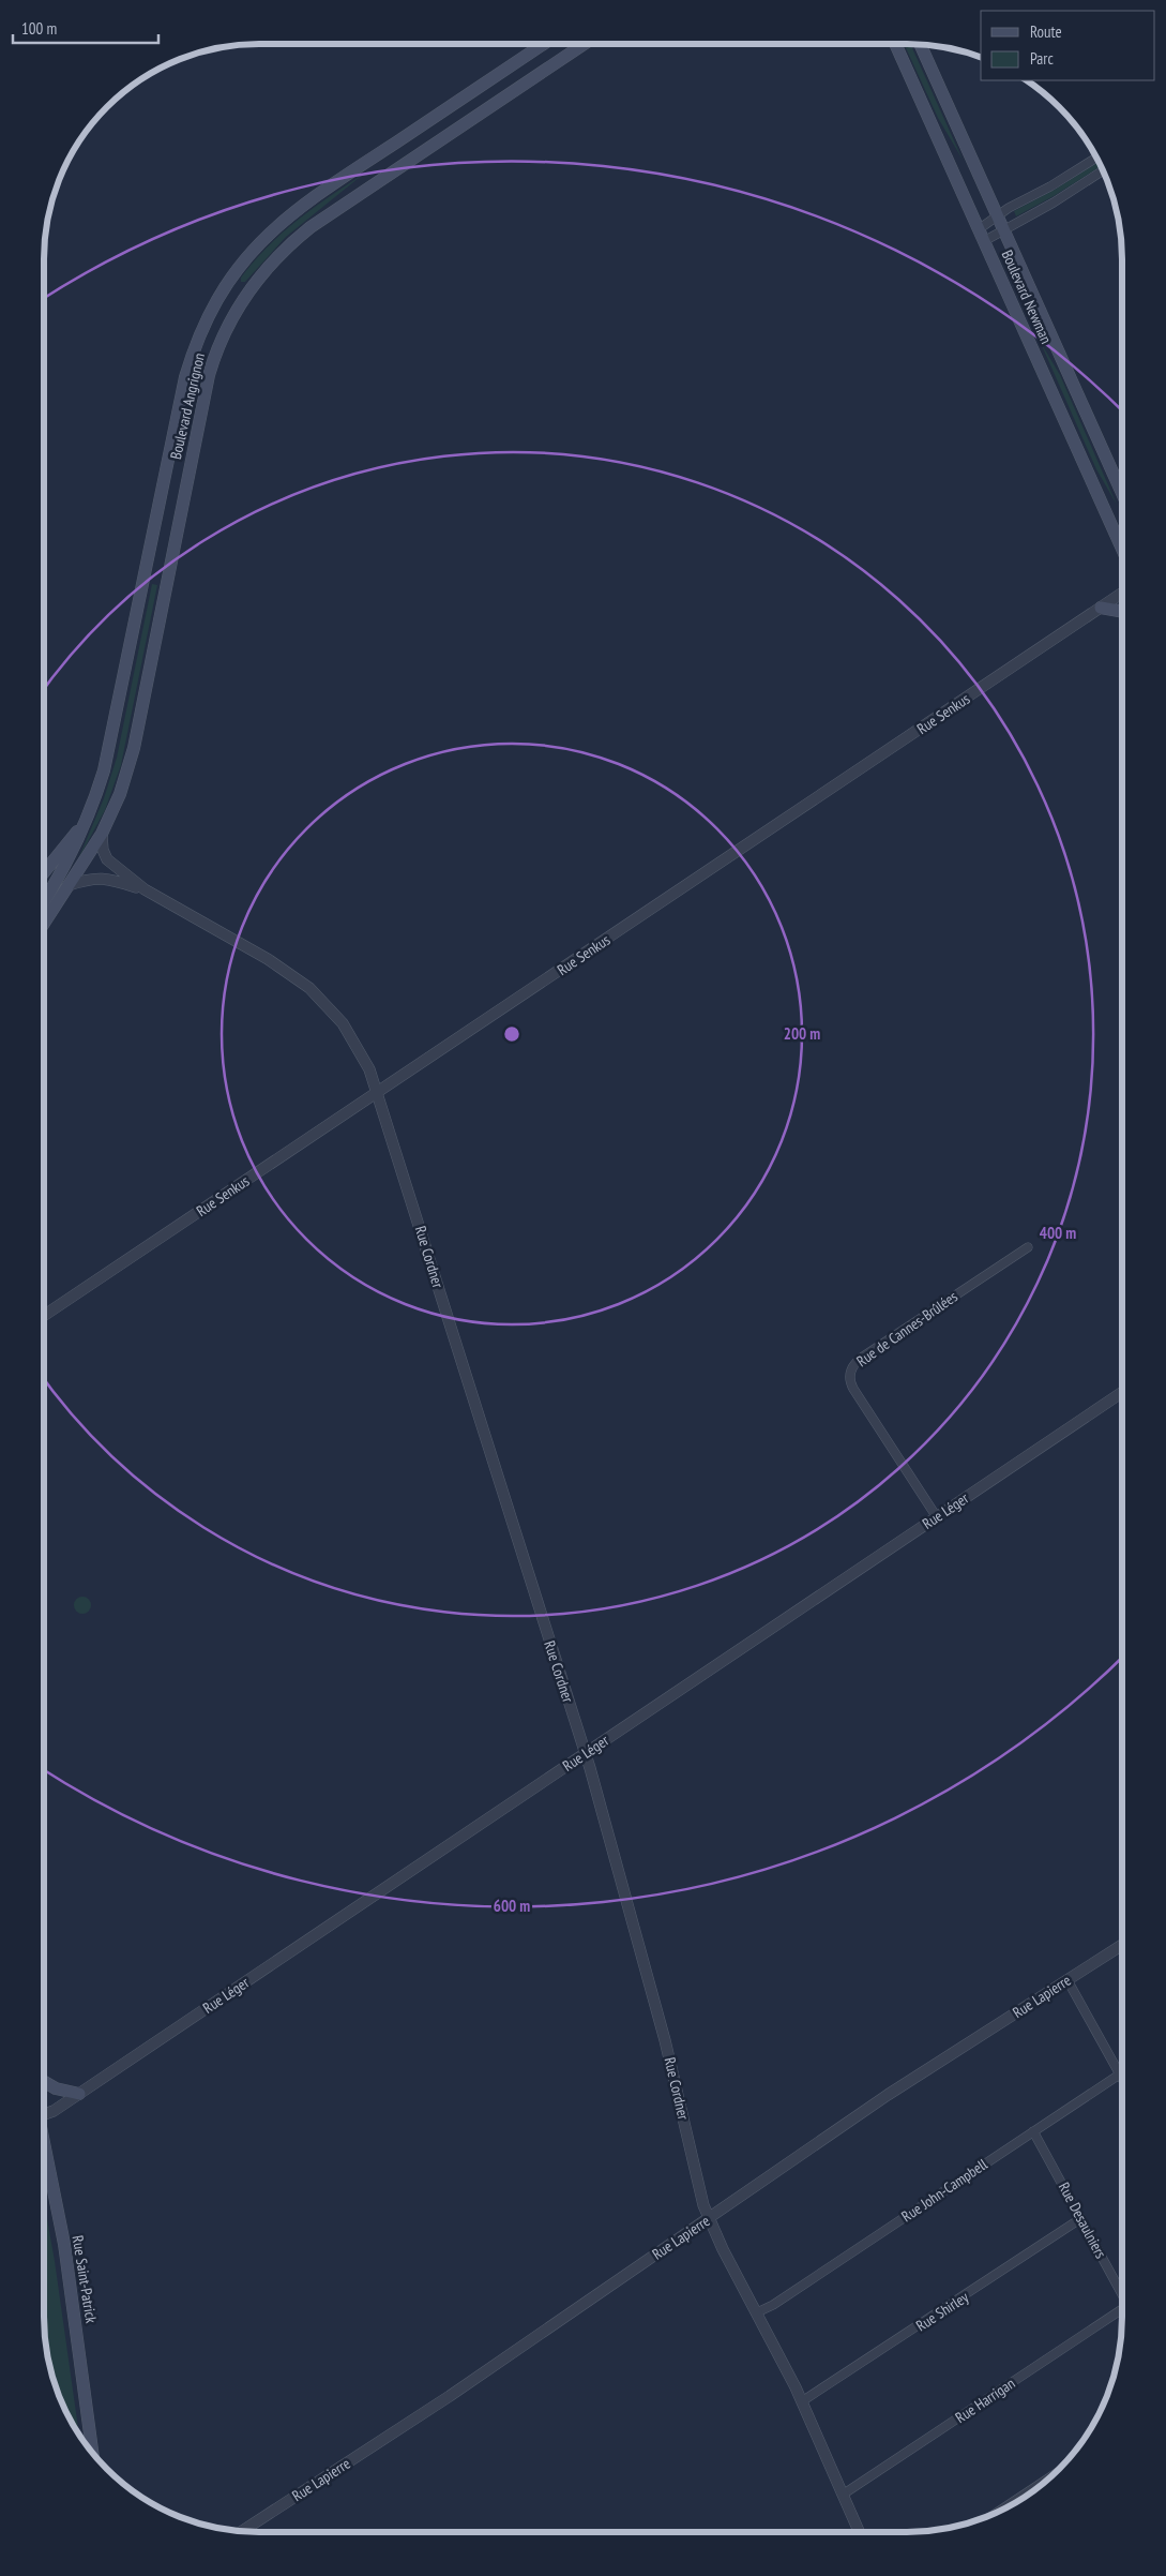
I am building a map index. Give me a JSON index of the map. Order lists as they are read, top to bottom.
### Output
{
  "streets": {
    "main road": ["Boulevard Newman", "Boulevard Angrignon", "Rue Saint-Patrick"],
    "street": [
      "Rue Senkus",
      "Rue Cordner",
      "Rue de Cannes-Brûlées",
      "Rue Léger",
      "Rue Lapierre",
      "Rue John-Campbell",
      "Rue Desaulniers",
      "Rue Shirley",
      "Rue Harrigan"
    ]
  },
  "crossings": [
    ["Rue Senkus", "Rue Cordner"],
    ["Rue Cordner", "Rue Léger"],
    ["Rue Cordner", "Rue Lapierre"],
    ["Rue Cordner", "Rue John-Campbell"],
    ["Rue Cordner", "Rue Shirley"],
    ["Rue Cordner", "Rue Harrigan"],
    ["Rue de Cannes-Brûlées", "Rue Léger"],
    ["Rue John-Campbell", "Rue Desaulniers"],
    ["Rue Desaulniers", "Rue Shirley"]
  ],
  "legend": ["Route", "Parc"],
  "scale_bar": "100 m",
  "rings": ["200 m", "400 m", "600 m"]
}
